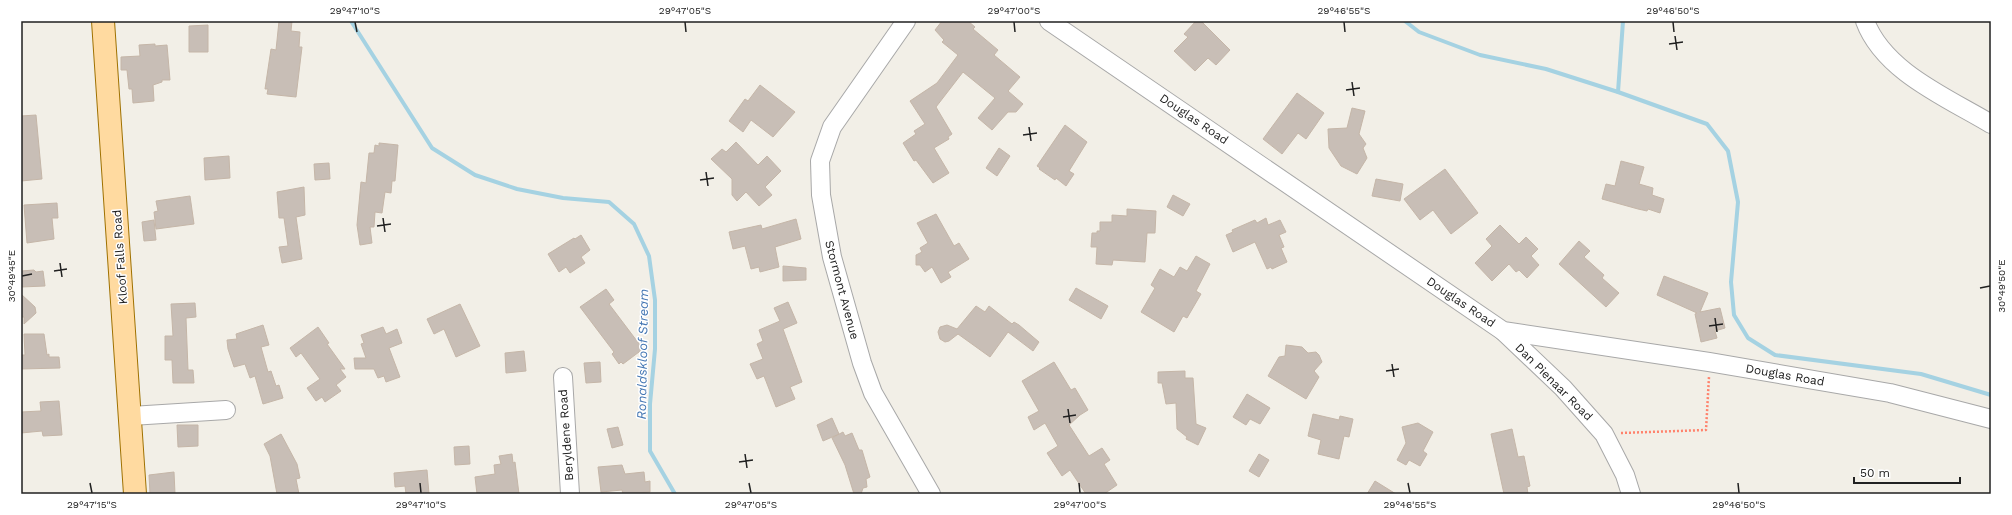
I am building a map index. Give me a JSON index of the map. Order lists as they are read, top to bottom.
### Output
{
  "streets": {
    "main road": ["Kloof Falls Road"],
    "street": [
      "Douglas Road",
      "Stormont Avenue",
      "Dan Pienaar Road",
      "Beryldene Road"
    ]
  },
  "crossings": [
    ["Douglas Road", "Dan Pienaar Road"]
  ],
  "water": ["Ronaldskloof Stream"],
  "scale_bar": "50 m",
  "coordinates": [
    "29°47'10\"S",
    "29°47'05\"S",
    "29°47'00\"S",
    "29°46'55\"S",
    "29°46'50\"S",
    "30°49'45\"E",
    "30°49'50\"E",
    "29°47'15\"S"
  ]
}
